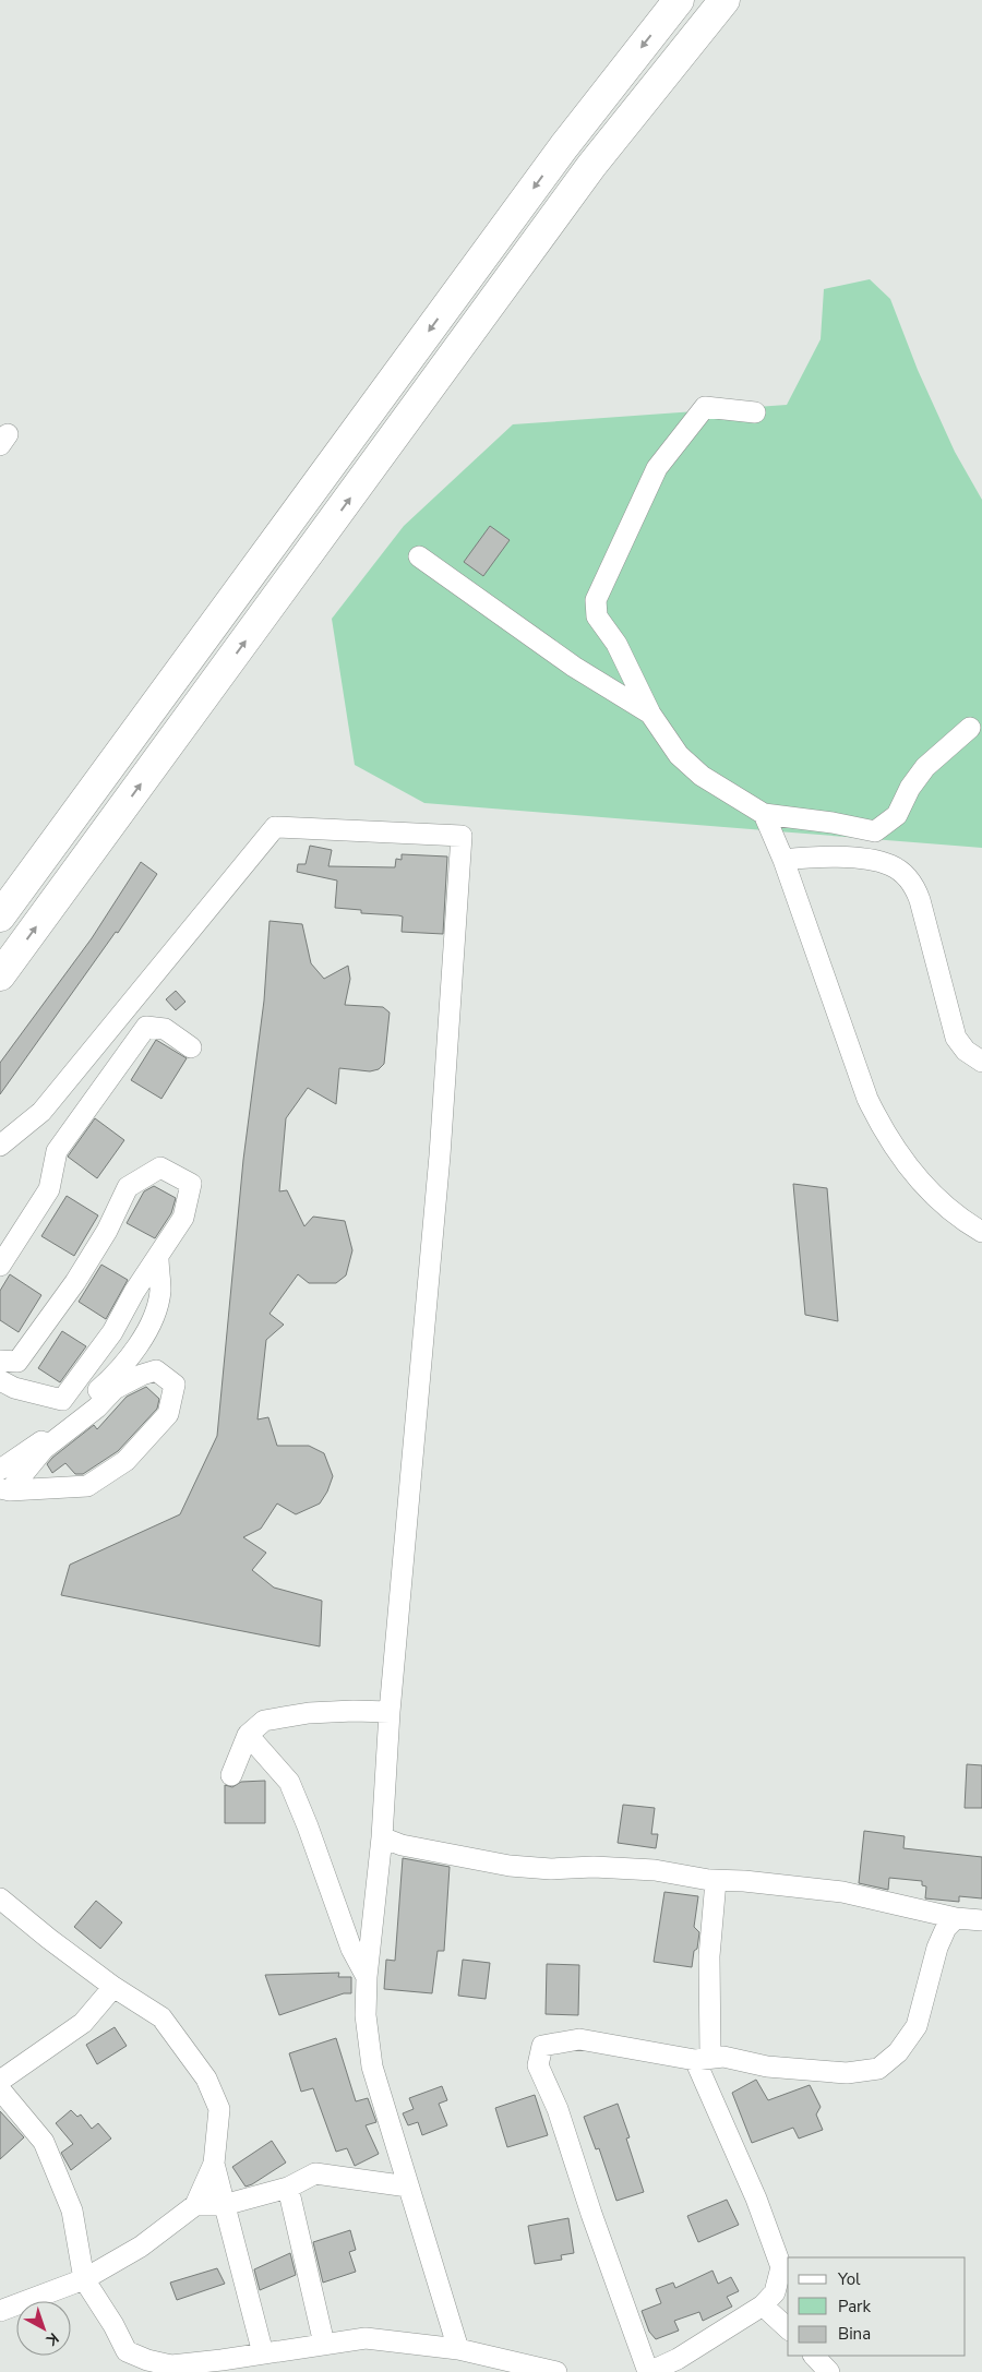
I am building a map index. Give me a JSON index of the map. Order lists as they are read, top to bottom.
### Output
{
  "legend": ["Yol", "Park", "Bina"],
  "north": "bottom right"
}
